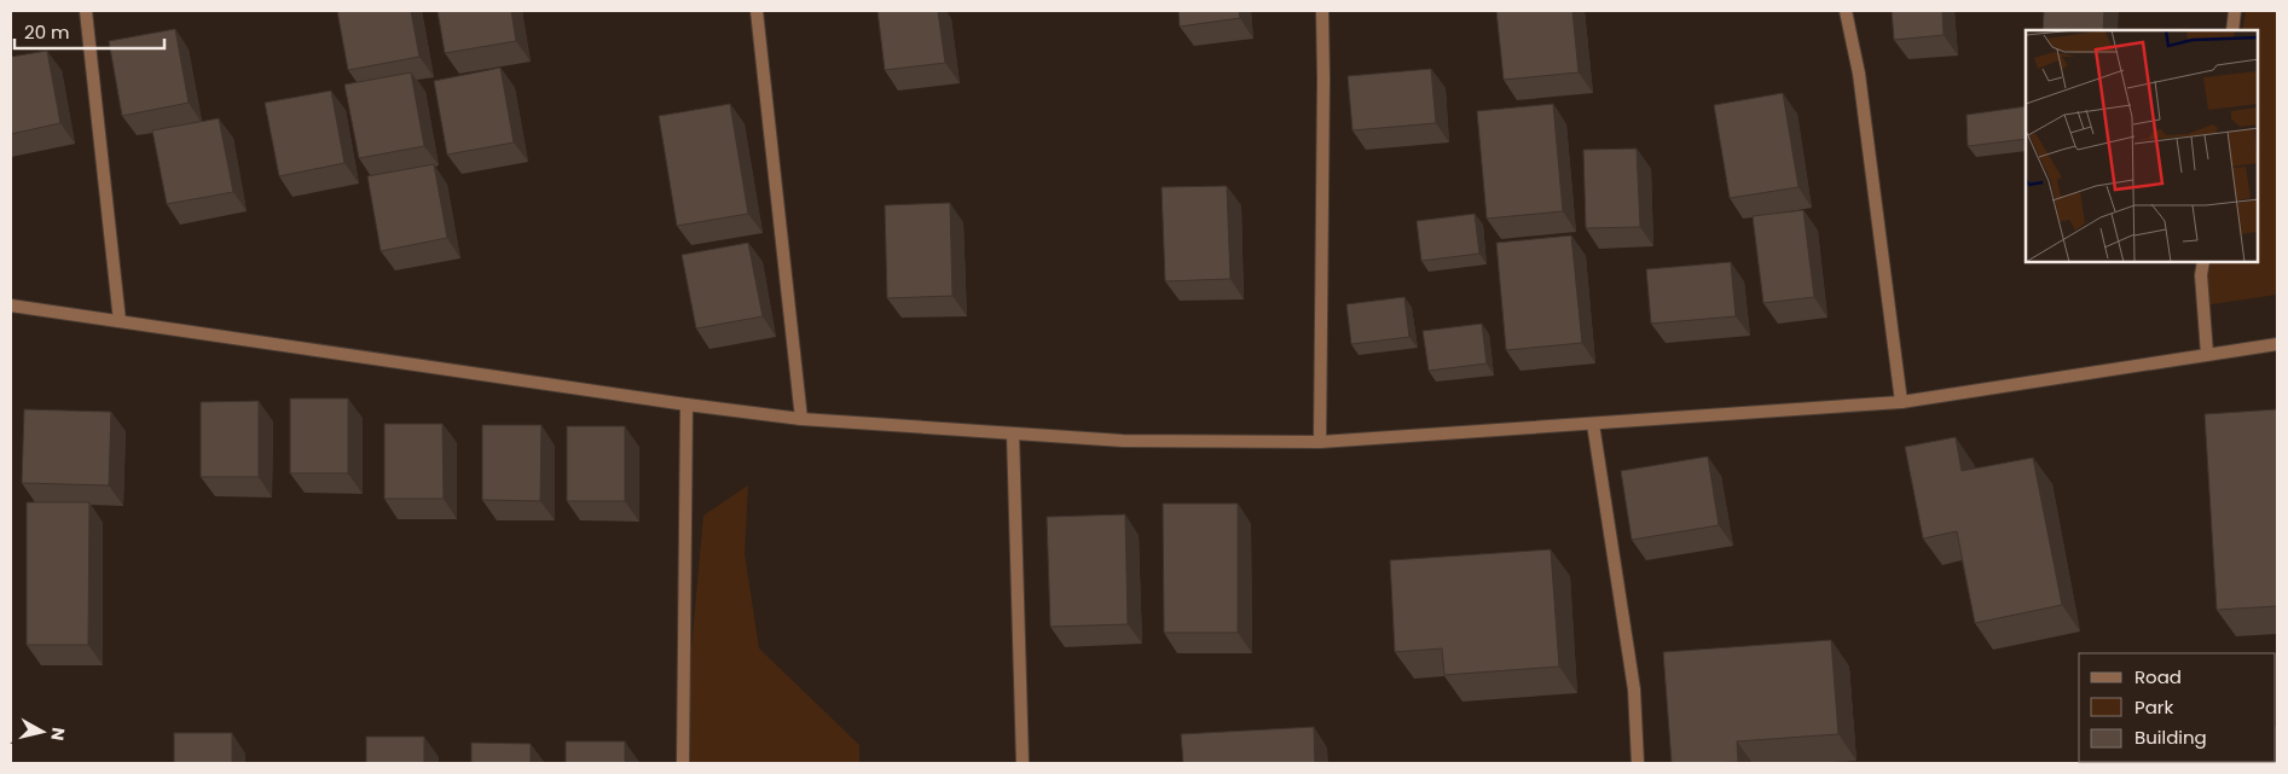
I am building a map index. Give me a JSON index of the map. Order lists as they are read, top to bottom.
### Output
{
  "legend": ["Road", "Park", "Building"],
  "scale_bar": "20 m",
  "north": "right"
}
